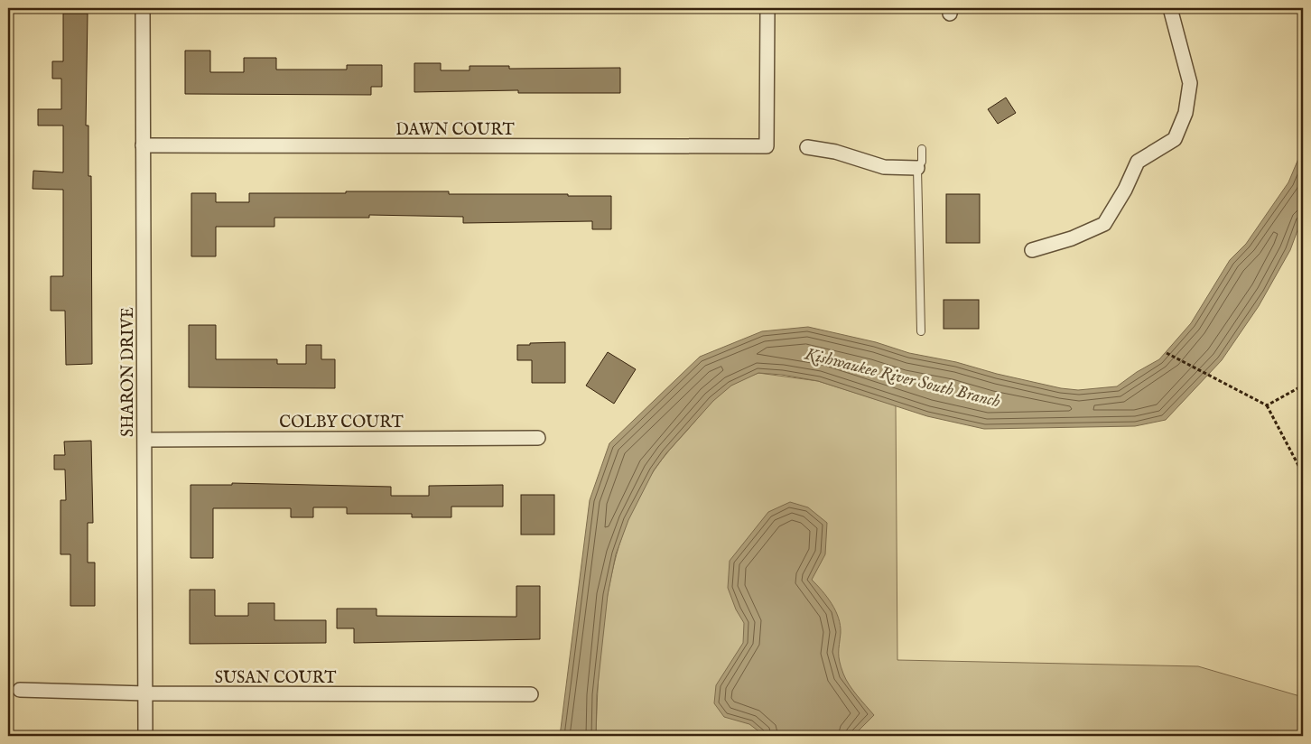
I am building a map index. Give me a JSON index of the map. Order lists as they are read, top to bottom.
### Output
{
  "streets": {
    "street": [
      "DAWN COURT",
      "SHARON DRIVE",
      "COLBY COURT",
      "SUSAN COURT"
    ]
  },
  "crossings": [
    ["DAWN COURT", "SHARON DRIVE"],
    ["SHARON DRIVE", "COLBY COURT"],
    ["SHARON DRIVE", "SUSAN COURT"]
  ],
  "water": ["Kishwaukee River South Branch"]
}
